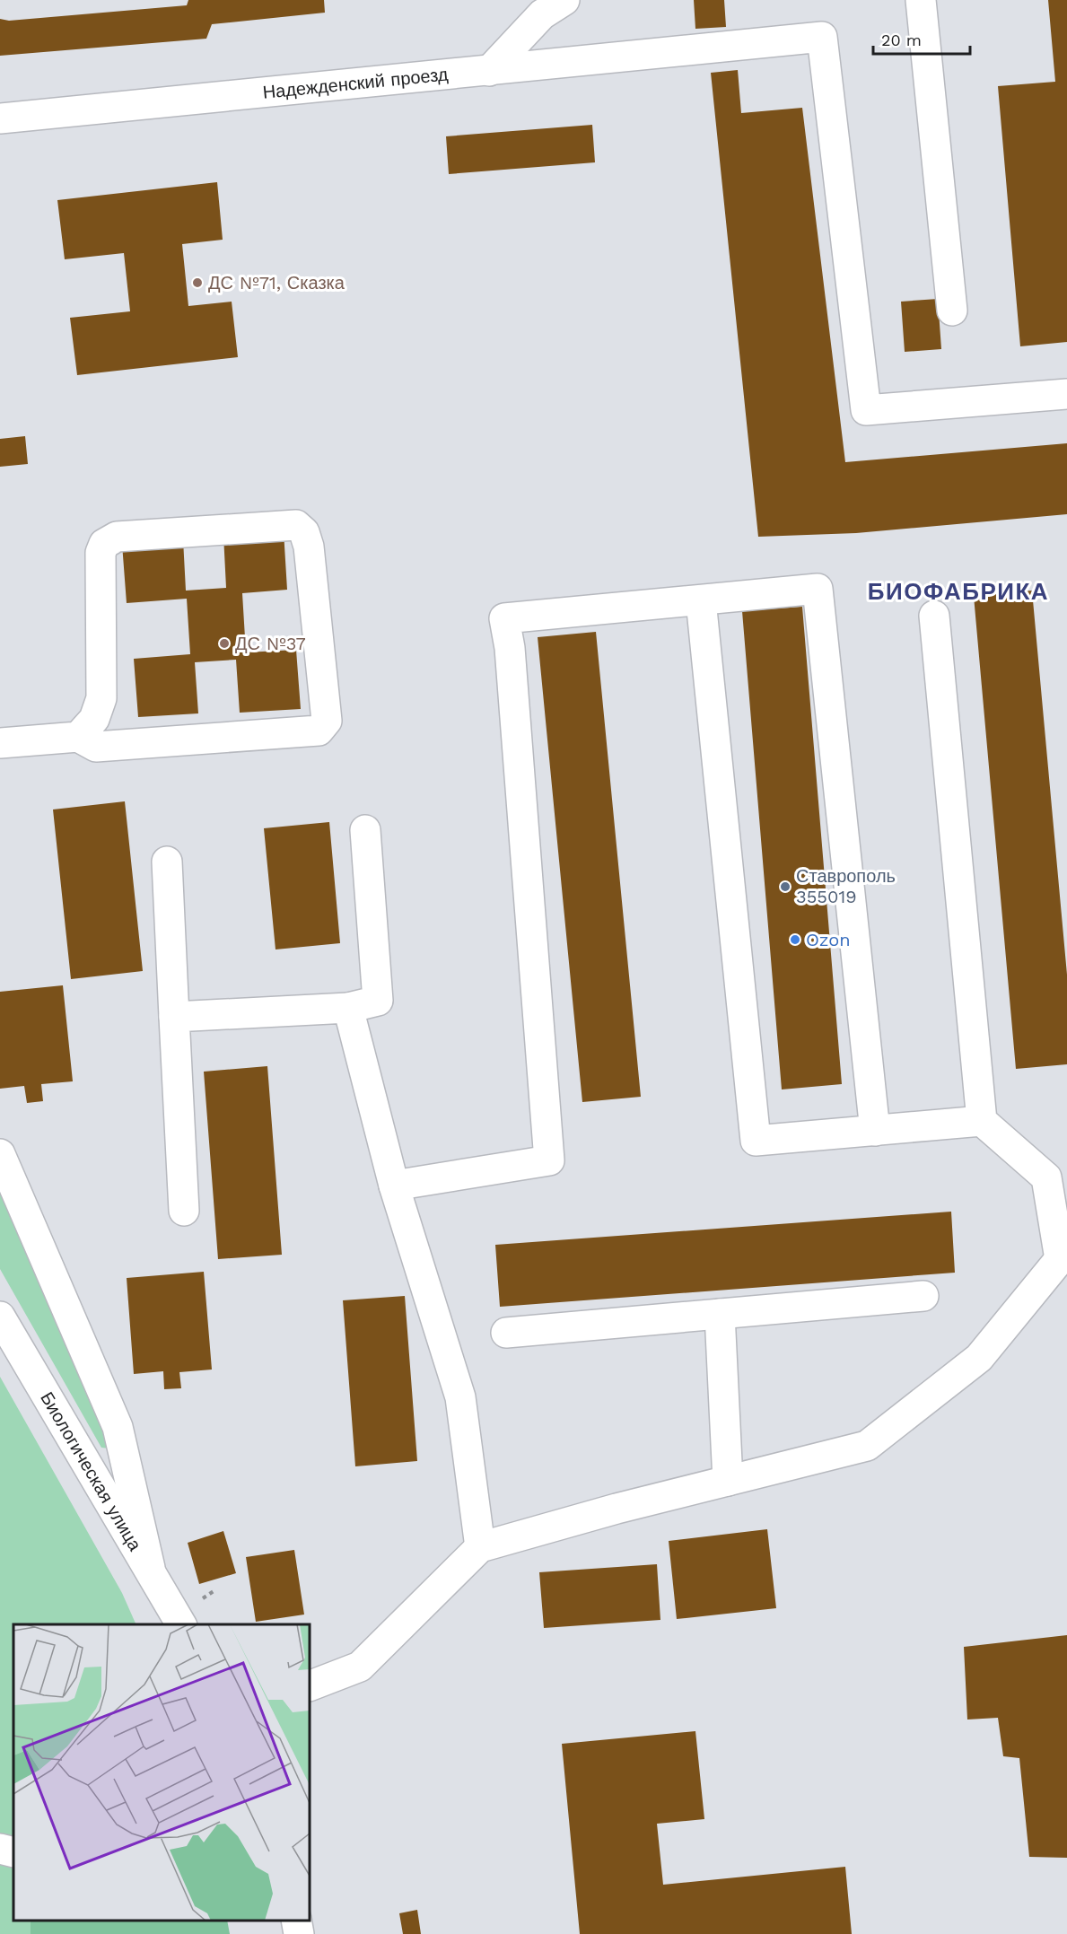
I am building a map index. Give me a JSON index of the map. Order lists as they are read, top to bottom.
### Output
{
  "streets": {
    "street": ["Надежденский проезд", "Биологическая улица"]
  },
  "districts": ["БИОФАБРИКА"],
  "places": [
    "ДС №71, Сказка",
    "ДС №37",
    "Ставрополь 355019",
    "Ozon"
  ],
  "scale_bar": "20 m"
}
